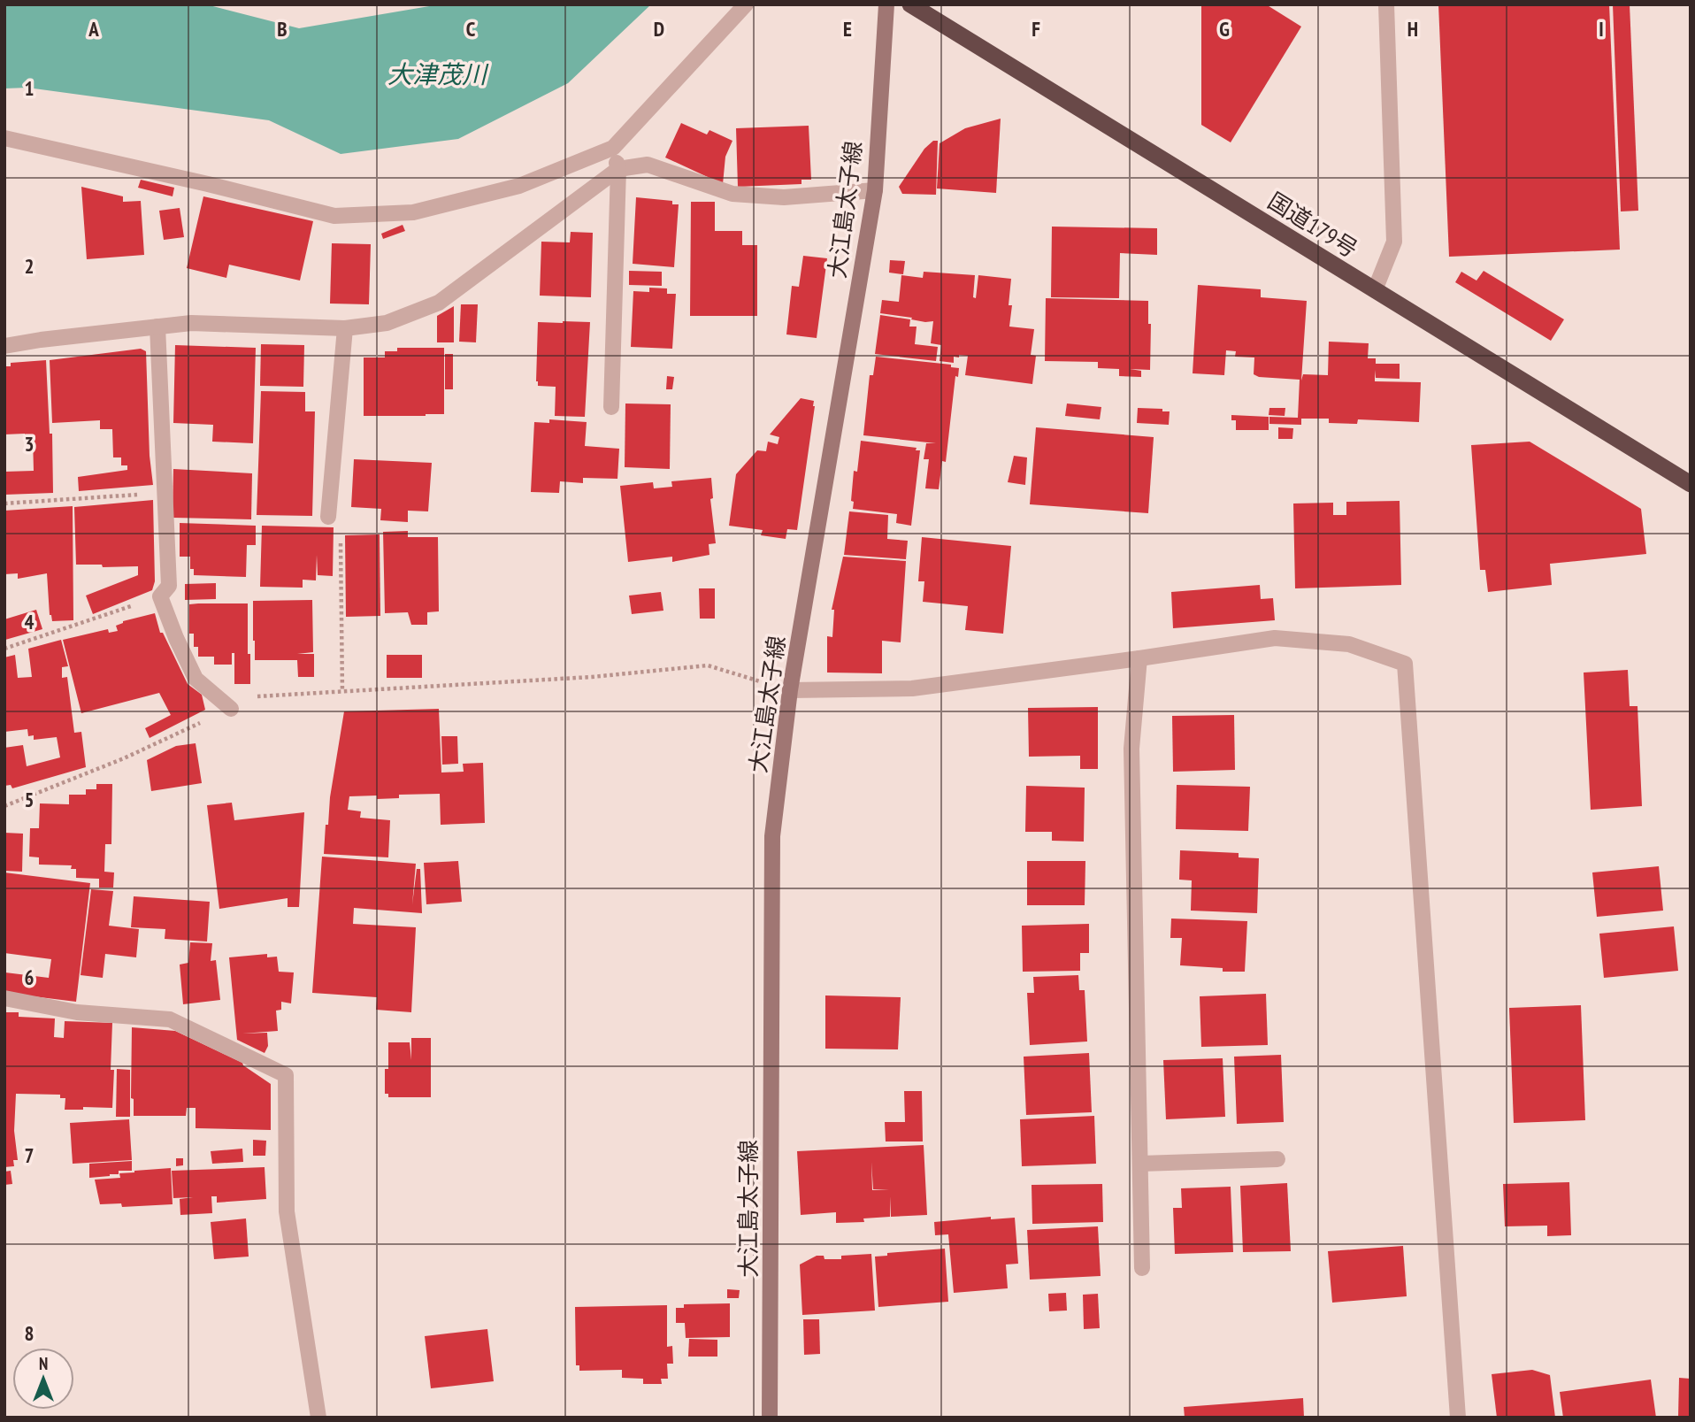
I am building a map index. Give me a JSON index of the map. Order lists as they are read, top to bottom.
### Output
{
  "streets": {
    "highway": ["国道179号"],
    "main road": ["大江島太子線"]
  },
  "water": ["大津茂川"],
  "north": "top",
  "grid": {
    "columns": [
      "A",
      "B",
      "C",
      "D",
      "E",
      "F",
      "G",
      "H",
      "I"
    ],
    "rows": [
      "1",
      "2",
      "3",
      "4",
      "5",
      "6",
      "7",
      "8"
    ]
  }
}
